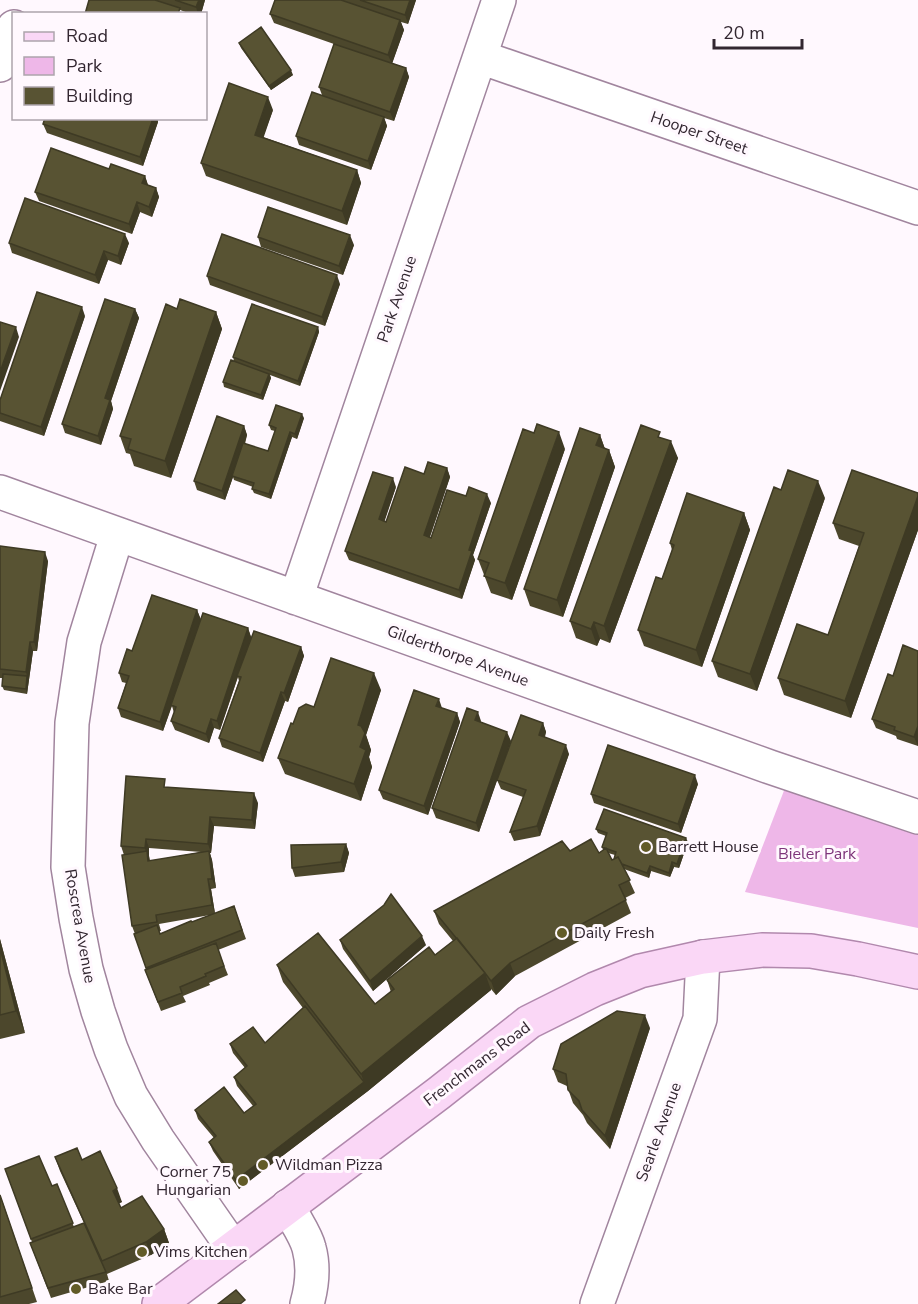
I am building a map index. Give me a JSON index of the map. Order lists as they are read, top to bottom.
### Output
{
  "streets": {
    "main road": ["Frenchmans Road"],
    "street": [
      "Hooper Street",
      "Park Avenue",
      "Gilderthorpe Avenue",
      "Roscrea Avenue",
      "Searle Avenue"
    ]
  },
  "crossings": [
    ["Hooper Street", "Park Avenue"],
    ["Park Avenue", "Gilderthorpe Avenue"],
    ["Gilderthorpe Avenue", "Roscrea Avenue"],
    ["Roscrea Avenue", "Frenchmans Road"],
    ["Frenchmans Road", "Searle Avenue"]
  ],
  "parks": ["Bieler Park"],
  "places": [
    "Barrett House",
    "Daily Fresh",
    "Wildman Pizza",
    "Corner 75 Hungarian",
    "Vims Kitchen",
    "Bake Bar"
  ],
  "legend": ["Road", "Park", "Building"],
  "scale_bar": "20 m"
}
